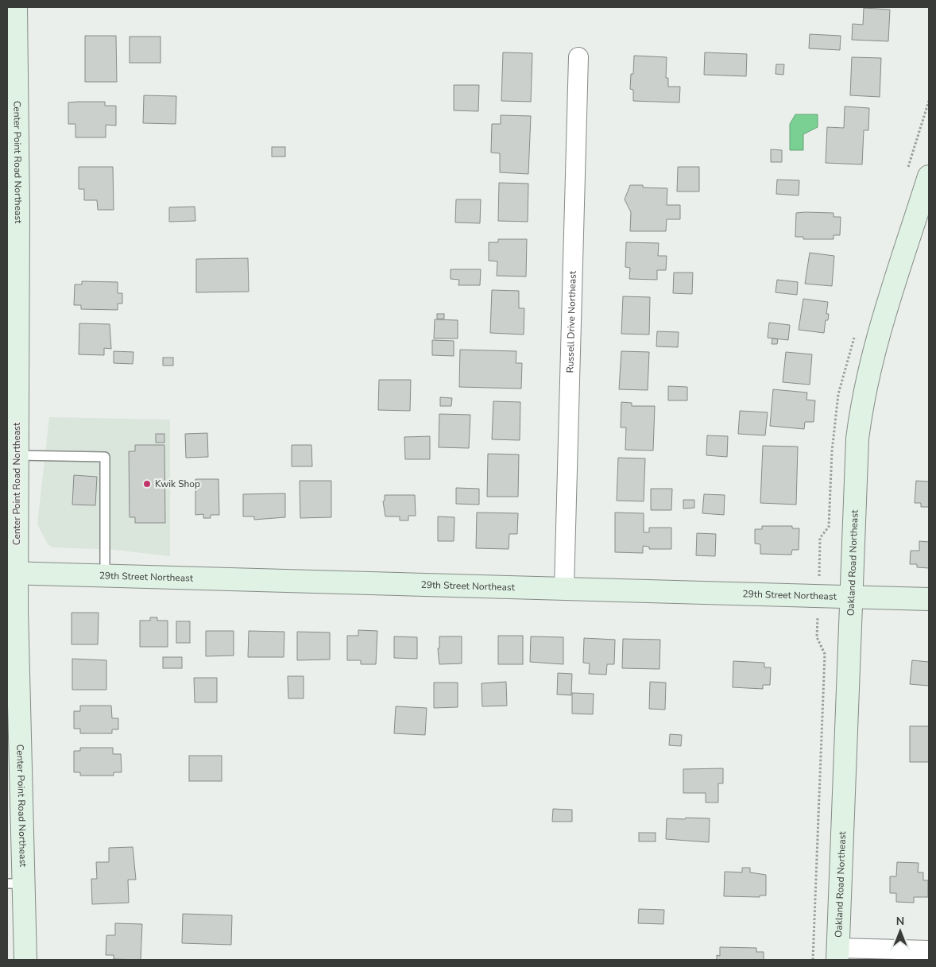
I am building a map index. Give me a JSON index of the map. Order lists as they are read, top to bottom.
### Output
{
  "streets": {
    "main road": ["Center Point Road Northeast", "Oakland Road Northeast", "29th Street Northeast"],
    "street": ["Russell Drive Northeast"]
  },
  "crossings": [
    ["Center Point Road Northeast", "29th Street Northeast"],
    ["Russell Drive Northeast", "29th Street Northeast"],
    ["Oakland Road Northeast", "29th Street Northeast"]
  ],
  "places": ["Kwik Shop"],
  "north": "top"
}
